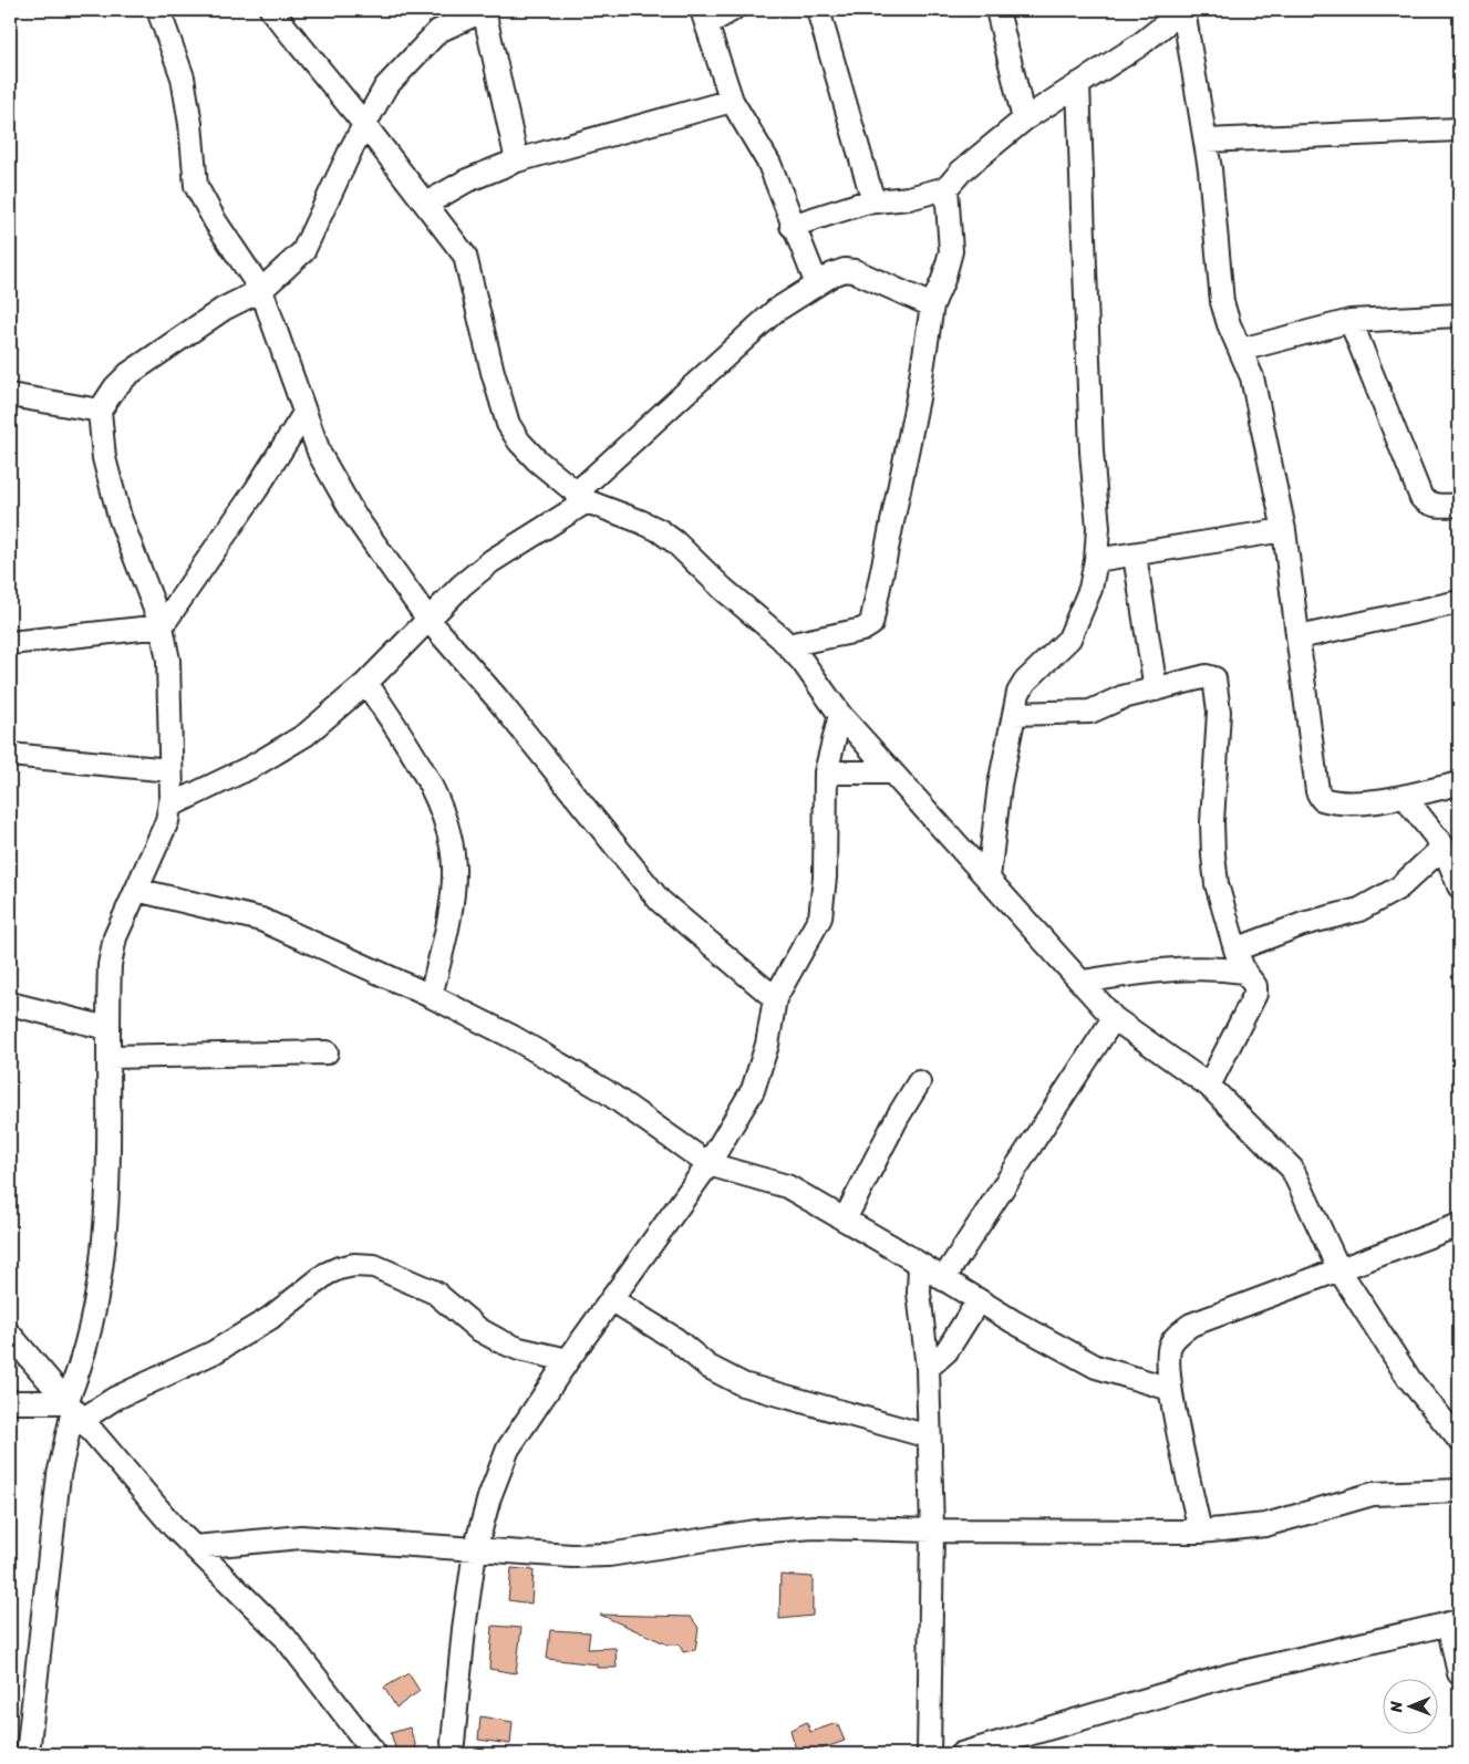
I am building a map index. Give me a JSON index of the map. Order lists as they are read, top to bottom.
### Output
{
  "north": "left"
}
